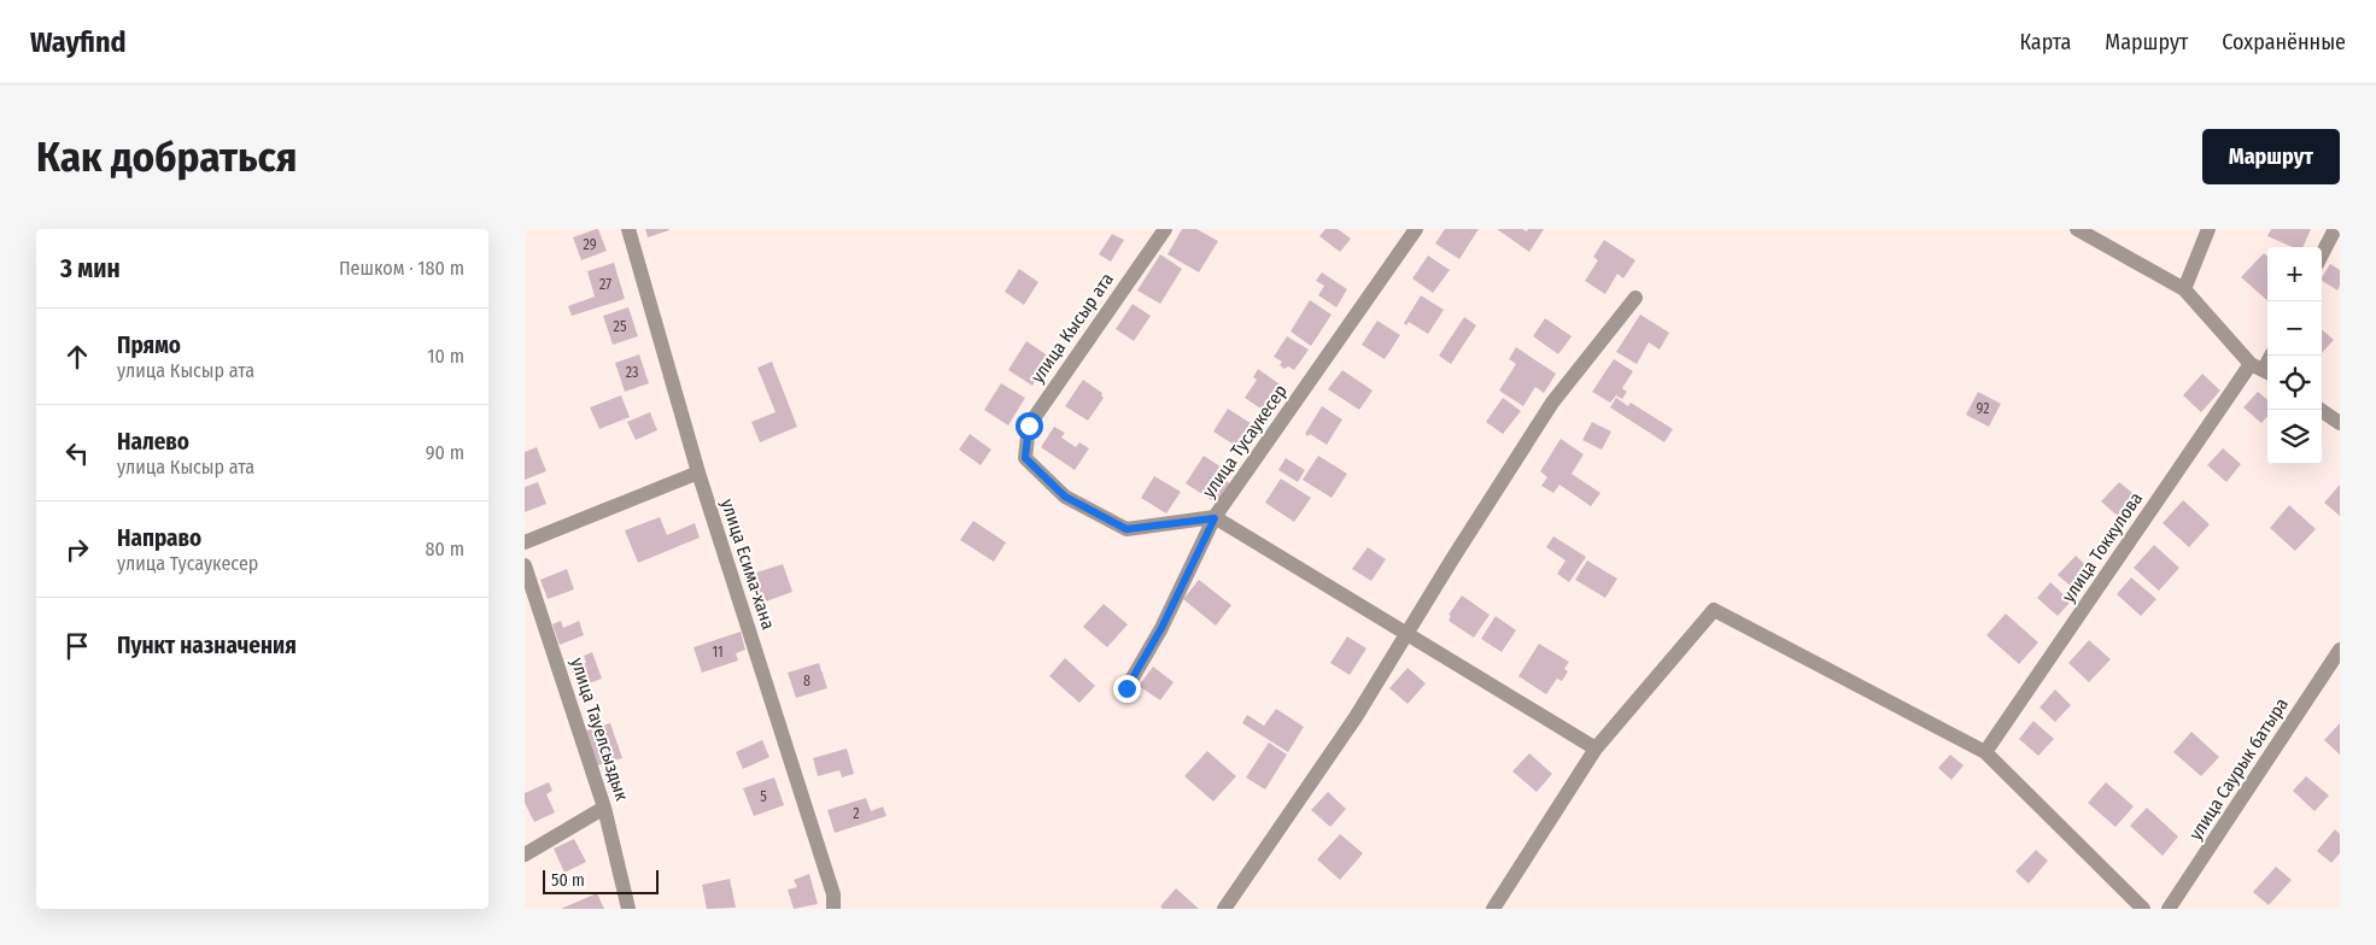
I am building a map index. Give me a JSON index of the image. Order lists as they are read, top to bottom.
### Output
{
  "streets": {
    "street": [
      "улица Кысыр ата",
      "улица Тусаукесер",
      "улица Токкулова",
      "улица Есима-хана",
      "улица Тауелсыздык",
      "улица Саурык батыра"
    ]
  },
  "crossings": [
    ["улица Кысыр ата", "улица Тусаукесер"]
  ],
  "house_numbers": [
    "29",
    "27",
    "25",
    "23",
    "92",
    "11",
    "8",
    "5",
    "2"
  ],
  "scale_bar": "50 m",
  "page": {
    "header": "Wayfind",
    "nav": ["Карта", "Маршрут", "Сохранённые"],
    "buttons": "Маршрут",
    "title": "Как добраться",
    "heading": ["3 мин", "Пешком · 180 m"],
    "map_buttons": ["+", "−"],
    "list": [
      ["Прямо", "улица Кысыр ата", "10 m"],
      ["Налево", "улица Кысыр ата", "90 m"],
      ["Направо", "улица Тусаукесер", "80 m"],
      "Пункт назначения"
    ],
    "scale": "50 m"
  }
}
